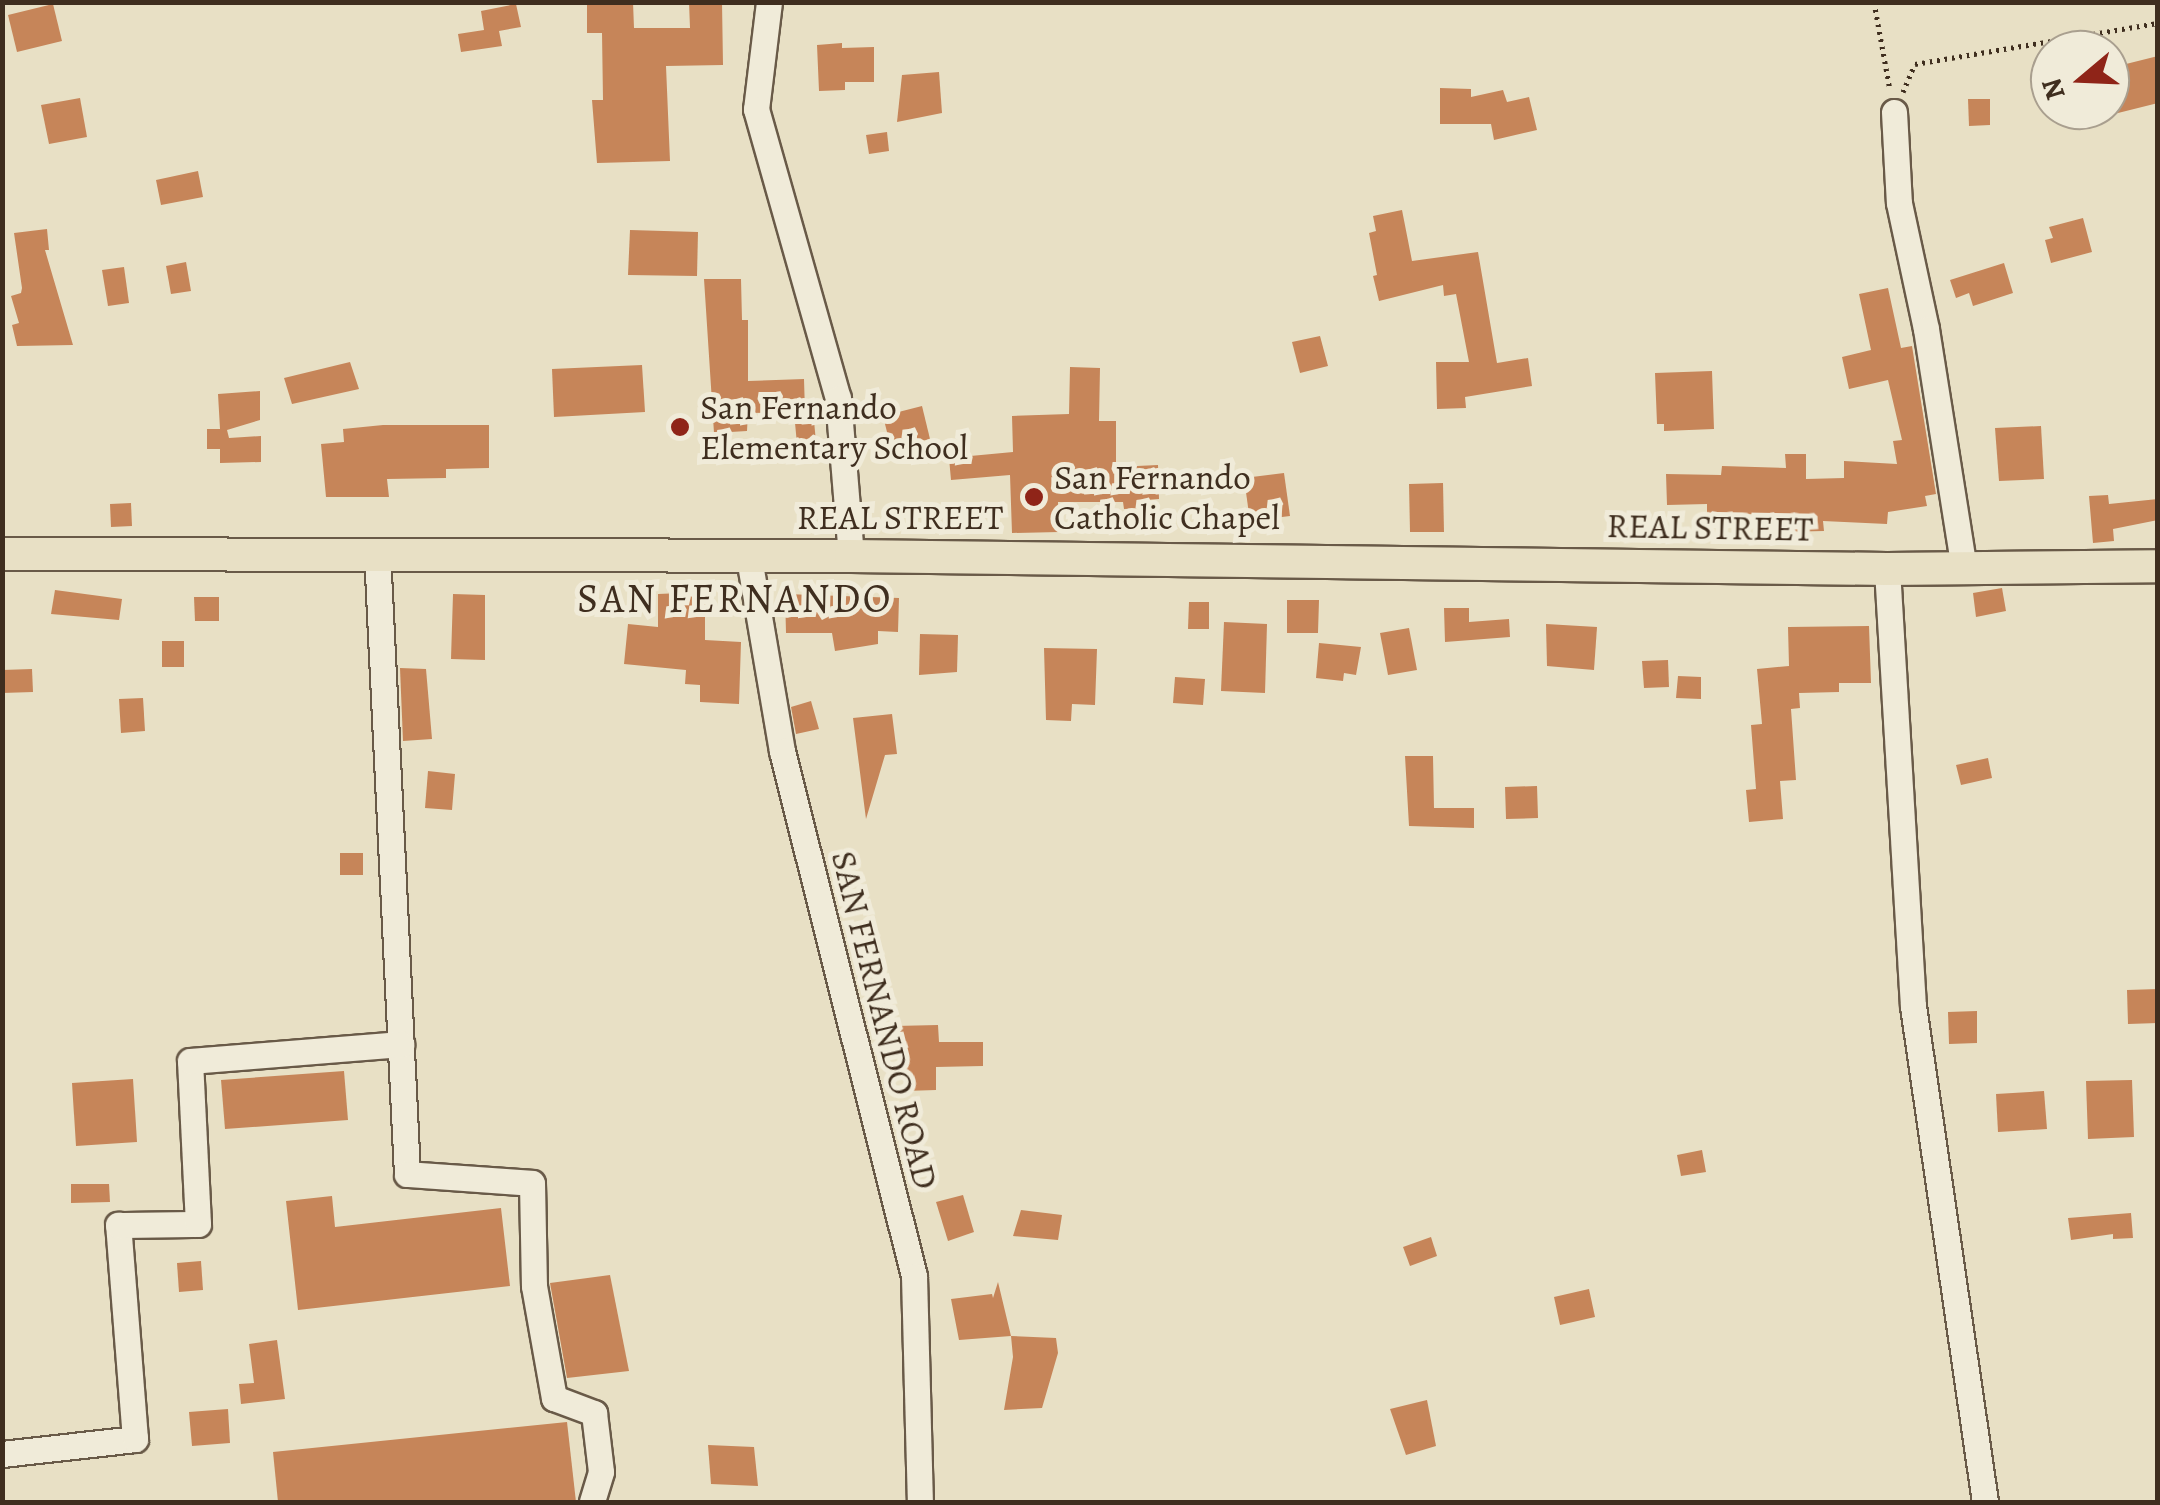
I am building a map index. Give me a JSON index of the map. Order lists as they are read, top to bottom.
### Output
{
  "streets": {
    "main road": ["REAL STREET"],
    "street": ["SAN FERNANDO ROAD"]
  },
  "crossings": [
    ["REAL STREET", "SAN FERNANDO ROAD"]
  ],
  "districts": ["SAN FERNANDO"],
  "places": ["San Fernando Elementary School", "San Fernando Catholic Chapel"],
  "north": "left"
}
